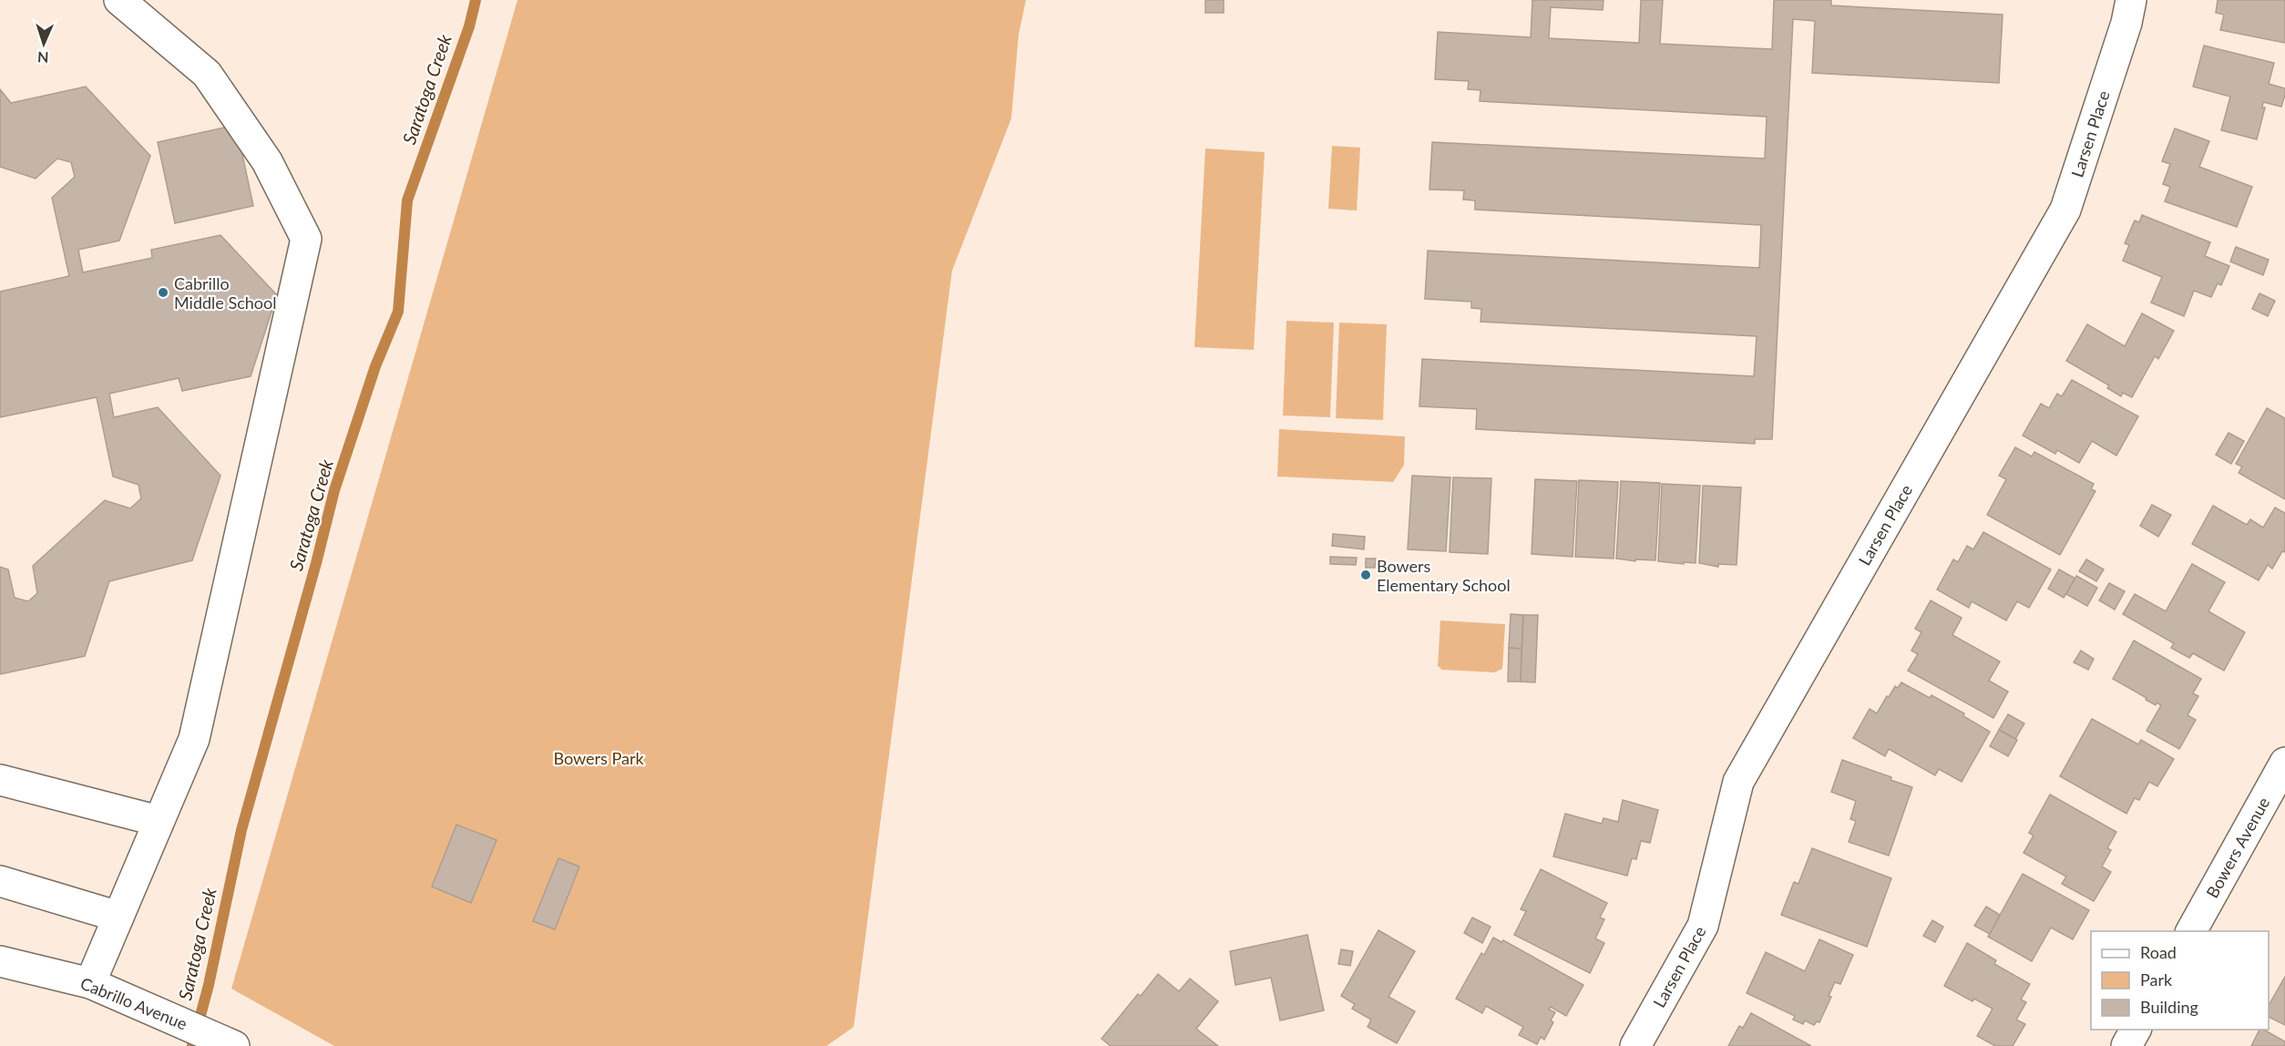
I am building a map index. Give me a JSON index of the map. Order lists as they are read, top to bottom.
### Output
{
  "streets": {
    "street": ["Larsen Place", "Bowers Avenue", "Cabrillo Avenue"]
  },
  "water": ["Saratoga Creek"],
  "parks": ["Bowers Park"],
  "places": ["Cabrillo Middle School", "Bowers Elementary School"],
  "legend": ["Road", "Park", "Building"],
  "north": "bottom"
}
